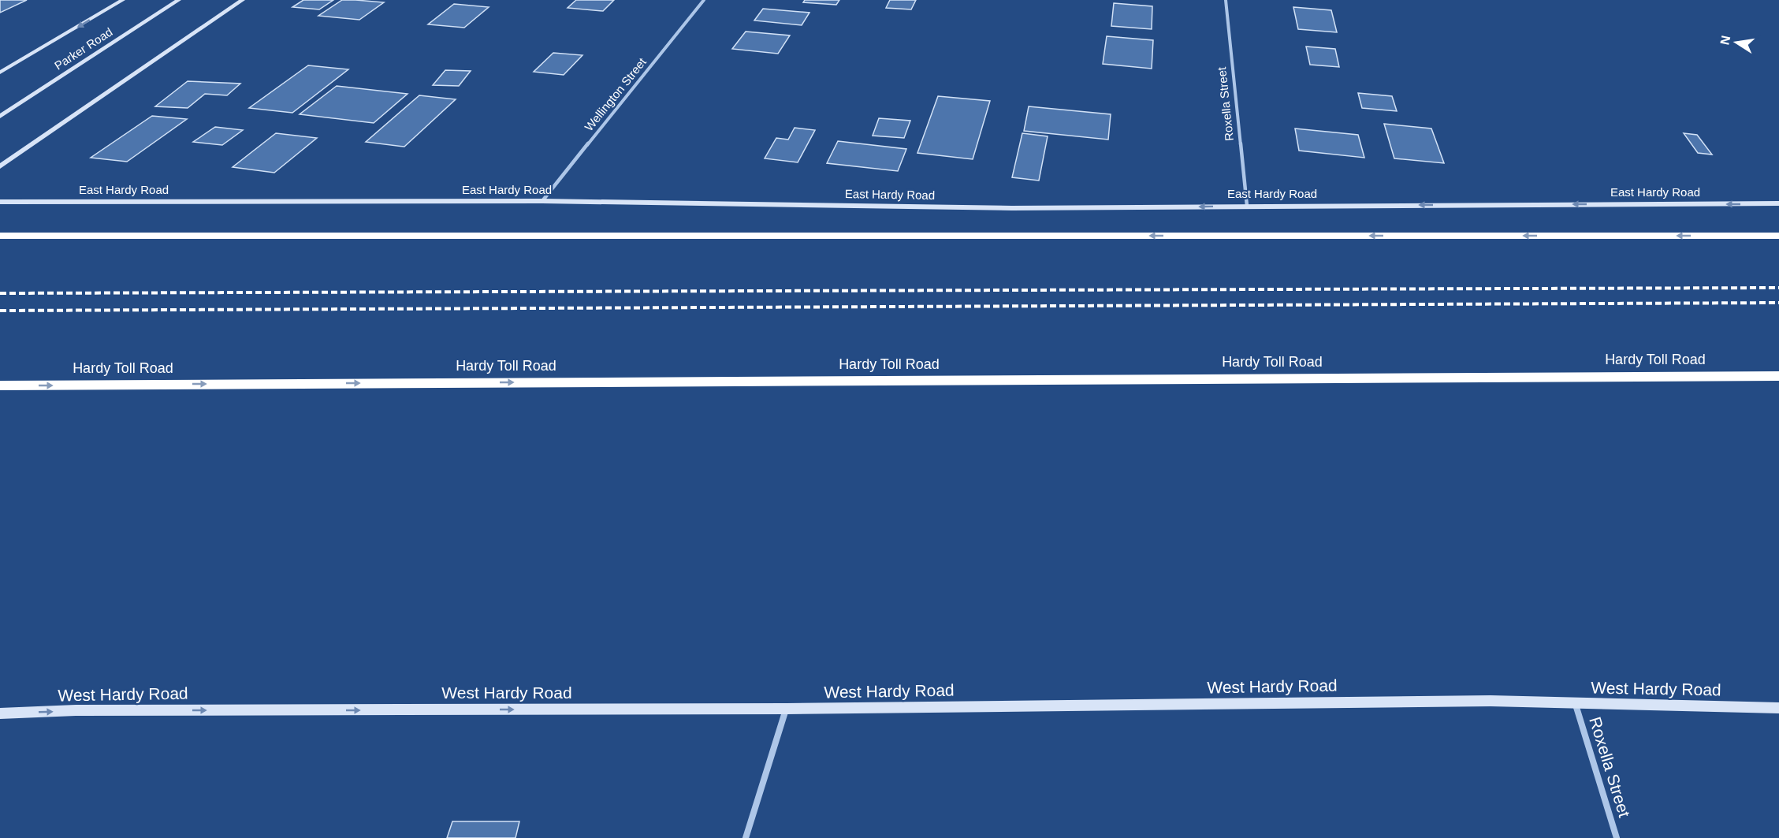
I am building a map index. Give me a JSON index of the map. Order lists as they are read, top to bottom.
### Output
{
  "streets": {
    "highway": ["Hardy Toll Road"],
    "main road": ["Parker Road", "East Hardy Road", "West Hardy Road"],
    "street": ["Wellington Street", "Roxella Street"]
  },
  "crossings": [
    ["Wellington Street", "East Hardy Road"],
    ["Roxella Street", "East Hardy Road"],
    ["Roxella Street", "West Hardy Road"]
  ],
  "one_way": ["East Hardy Road", "Hardy Toll Road", "West Hardy Road"],
  "north": "left"
}
